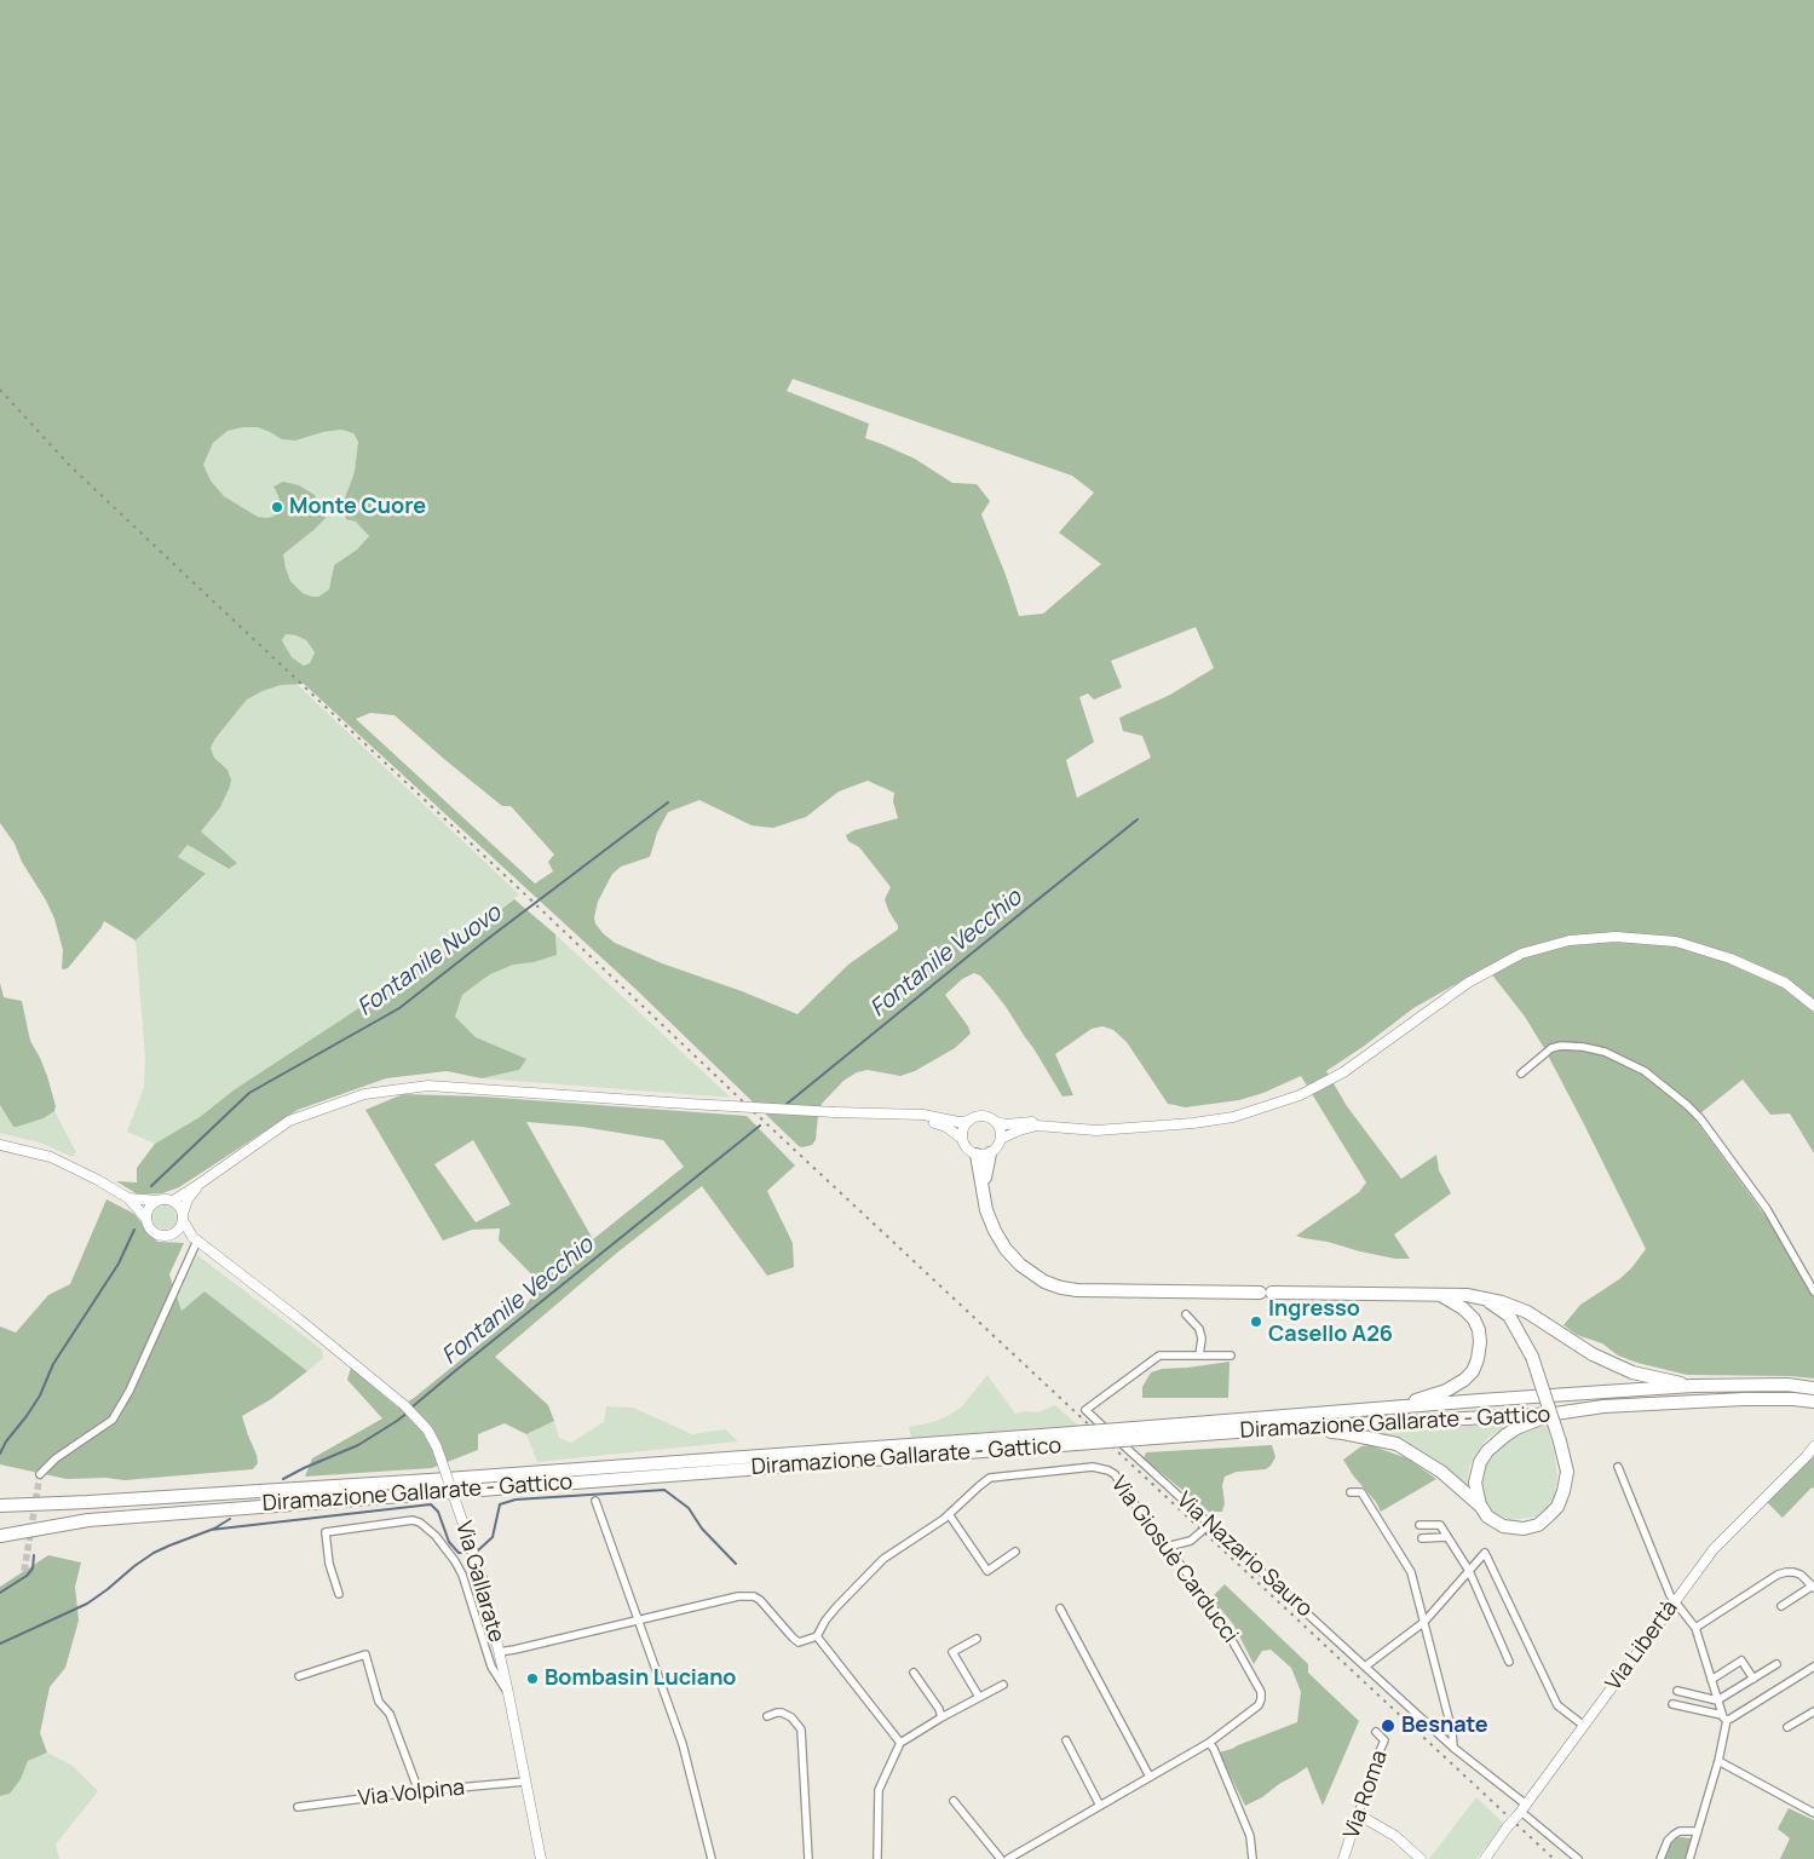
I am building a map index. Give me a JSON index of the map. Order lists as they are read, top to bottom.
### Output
{
  "streets": {
    "highway": ["Diramazione Gallarate - Gattico"],
    "street": [
      "Via Nazario Sauro",
      "Via Giosuè Carducci",
      "Via Gallarate",
      "Via Libertà",
      "Via Volpina",
      "Via Roma"
    ]
  },
  "crossings": [
    ["Via Nazario Sauro", "Via Libertà"],
    ["Via Gallarate", "Via Volpina"]
  ],
  "water": ["Fontanile Vecchio", "Fontanile Nuovo"],
  "places": [
    "Monte Cuore",
    "Ingresso Casello A26",
    "Bombasin Luciano",
    "Besnate"
  ]
}
